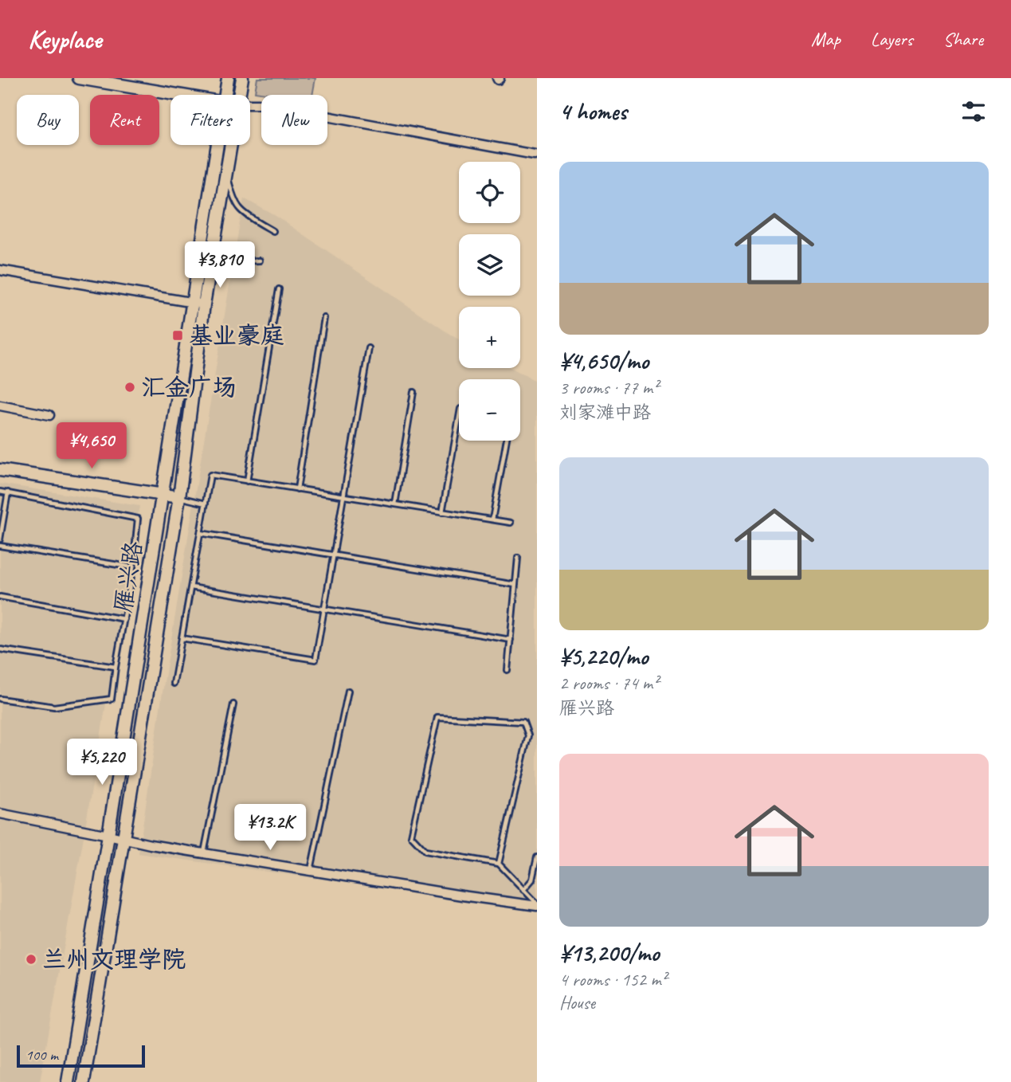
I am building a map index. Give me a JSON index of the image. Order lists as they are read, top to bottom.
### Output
{
  "streets": {
    "main road": ["雁兴路"]
  },
  "places": {
    "transit": ["基业豪庭"],
    "other": ["汇金广场", "兰州文理学院"]
  },
  "scale_bar": "100 m",
  "page": {
    "header": "Keyplace",
    "nav": ["Map", "Layers", "Share"],
    "heading": "4 homes",
    "chip": [
      "Buy",
      "Rent",
      "Filters",
      "New"
    ],
    "list": [
      {
        "name": "¥4,650/mo",
        "note": "3 rooms · 77 m² · 刘家滩中路"
      },
      {
        "name": "¥5,220/mo",
        "note": "2 rooms · 74 m² · 雁兴路"
      },
      {
        "name": "¥13,200/mo",
        "note": "4 rooms · 152 m² · House"
      }
    ],
    "map_buttons": ["+", "−"],
    "price": [
      "¥3,810",
      "¥4,650",
      "¥5,220",
      "¥13.2K"
    ],
    "scale": "100 m"
  }
}
